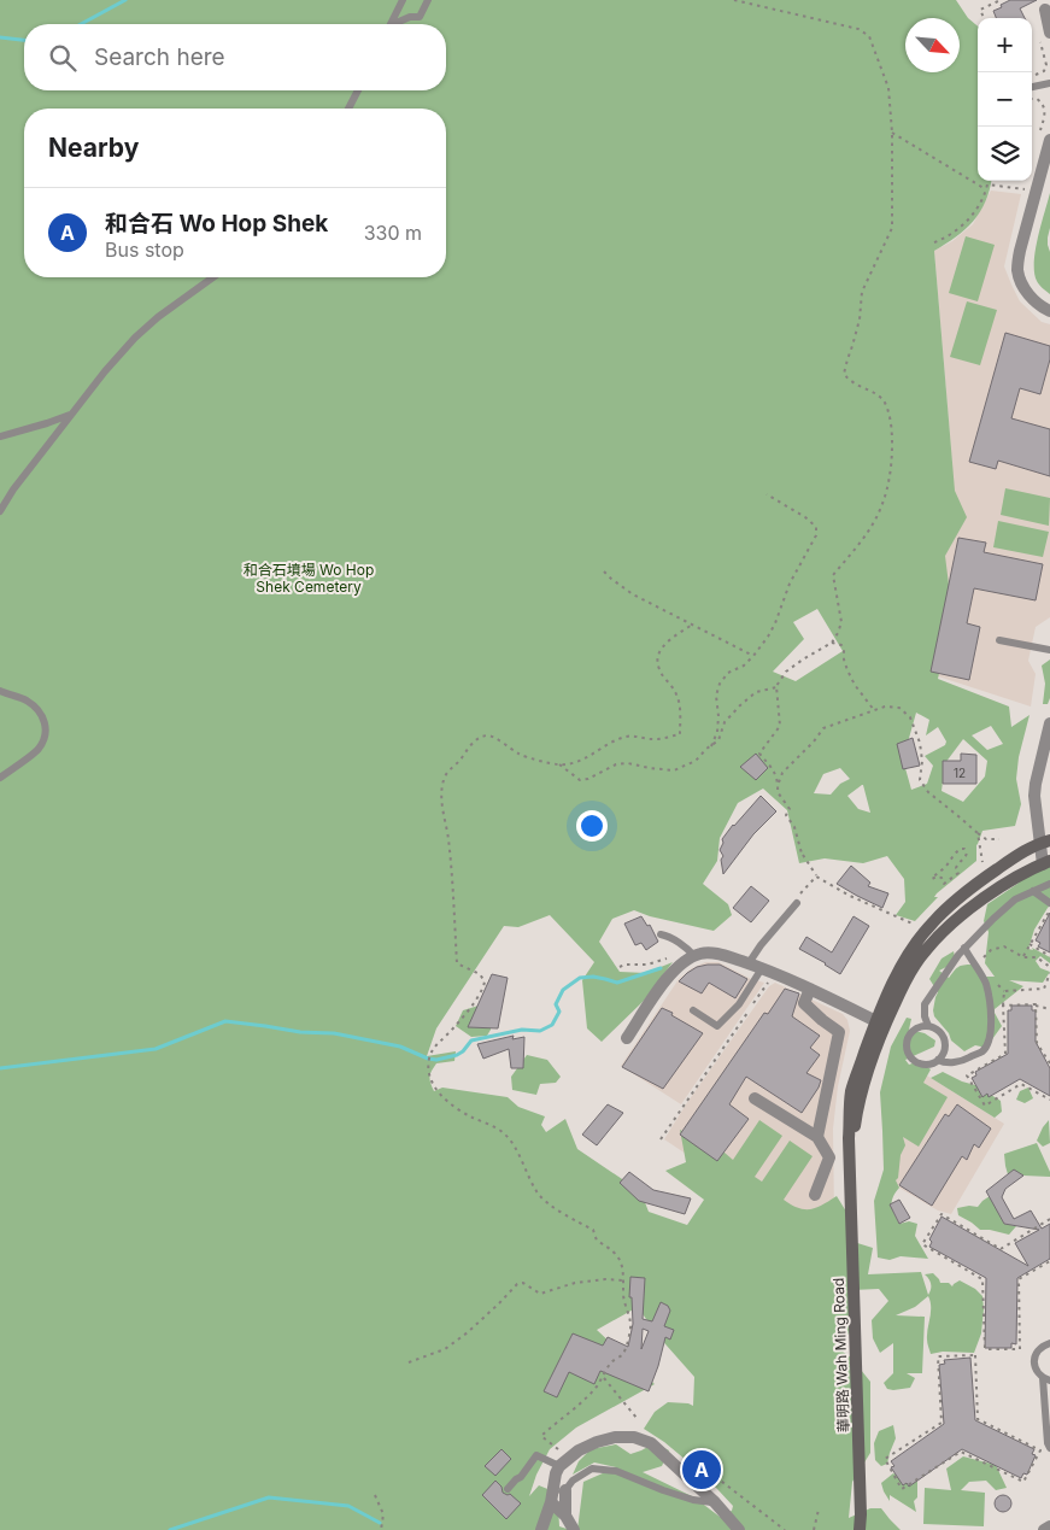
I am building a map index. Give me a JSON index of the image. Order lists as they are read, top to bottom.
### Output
{
  "streets": {
    "street": ["華明路 Wah Ming Road"]
  },
  "parks": ["和合石墳場 Wo Hop Shek Cemetery"],
  "house_numbers": ["12"],
  "north": "bottom right",
  "page": {
    "map_buttons": ["+", "−"],
    "search": "Search here",
    "heading": "Nearby",
    "list": [
      {
        "mark": "A",
        "name": "和合石 Wo Hop Shek",
        "note": "Bus stop",
        "value": "330 m"
      }
    ],
    "pins": "A"
  }
}
